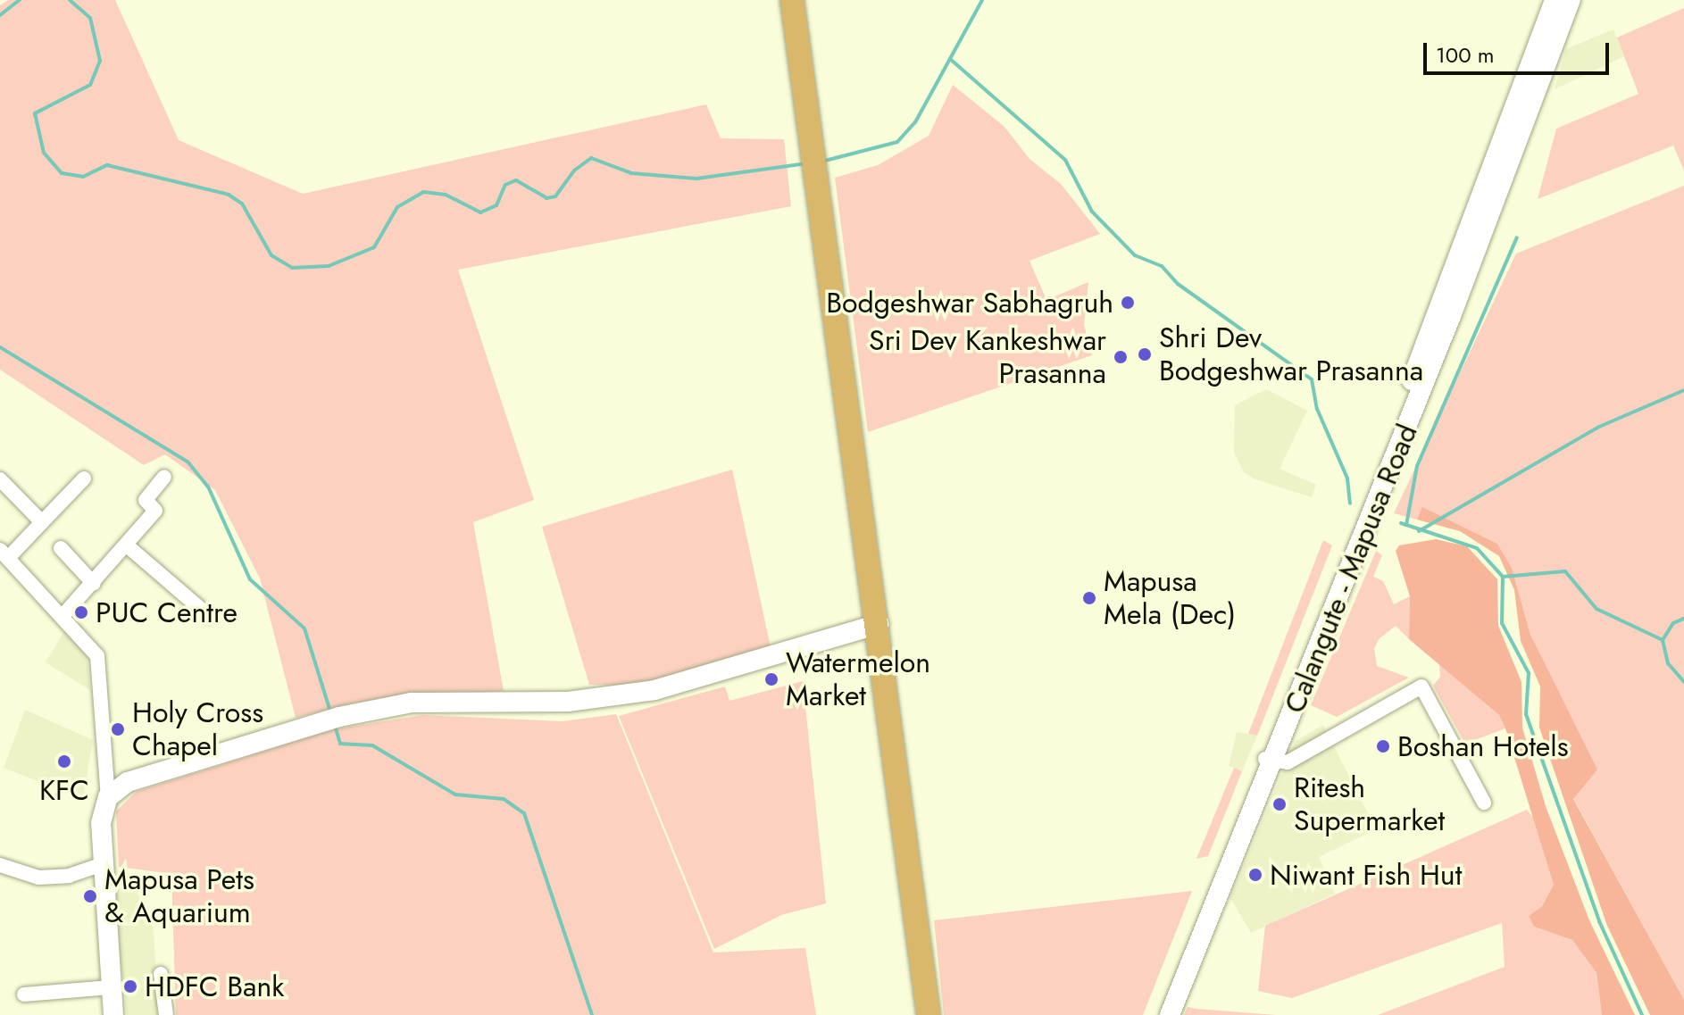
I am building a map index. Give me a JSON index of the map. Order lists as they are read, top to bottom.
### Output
{
  "streets": {
    "main road": ["Calangute - Mapusa Road"]
  },
  "places": [
    "Bodgeshwar Sabhagruh",
    "Shri Dev Bodgeshwar Prasanna",
    "Sri Dev Kankeshwar Prasanna",
    "Mapusa Mela (Dec)",
    "PUC Centre",
    "Watermelon Market",
    "Holy Cross Chapel",
    "Boshan Hotels",
    "KFC",
    "Ritesh Supermarket",
    "Niwant Fish Hut",
    "Mapusa Pets & Aquarium",
    "HDFC Bank"
  ],
  "scale_bar": "100 m"
}
